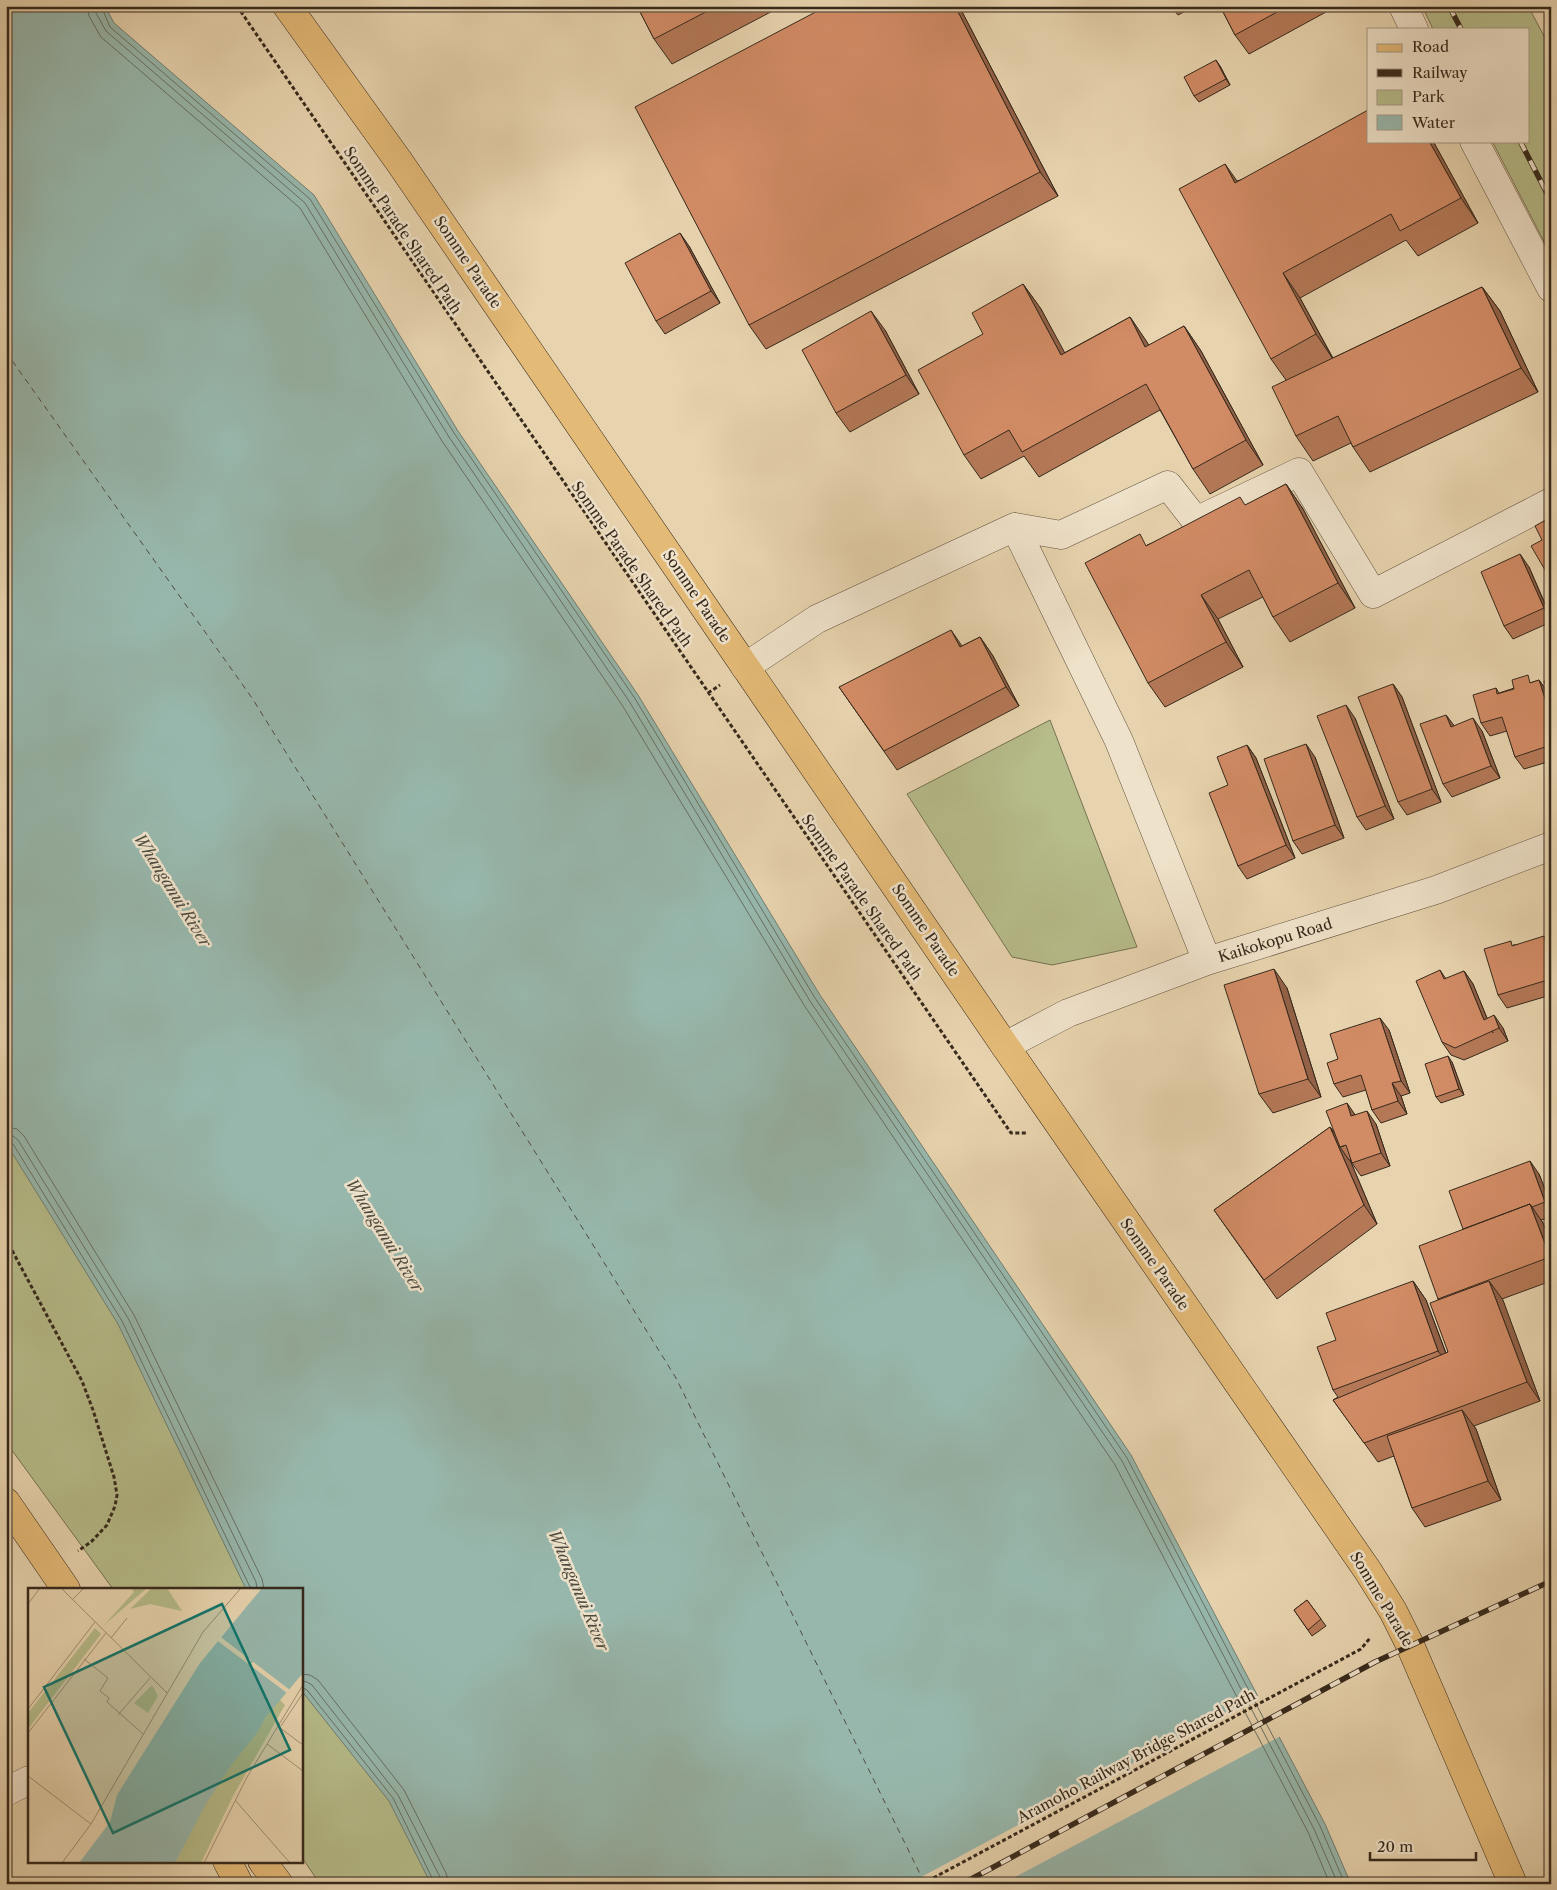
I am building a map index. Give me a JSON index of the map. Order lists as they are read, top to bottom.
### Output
{
  "streets": {
    "main road": ["Somme Parade"],
    "street": ["Kaikokopu Road"],
    "path": ["Somme Parade Shared Path", "Aramoho Railway Bridge Shared Path"]
  },
  "crossings": [
    ["Somme Parade", "Kaikokopu Road"]
  ],
  "water": ["Whanganui River"],
  "legend": [
    "Road",
    "Railway",
    "Park",
    "Water"
  ],
  "scale_bar": "20 m"
}
